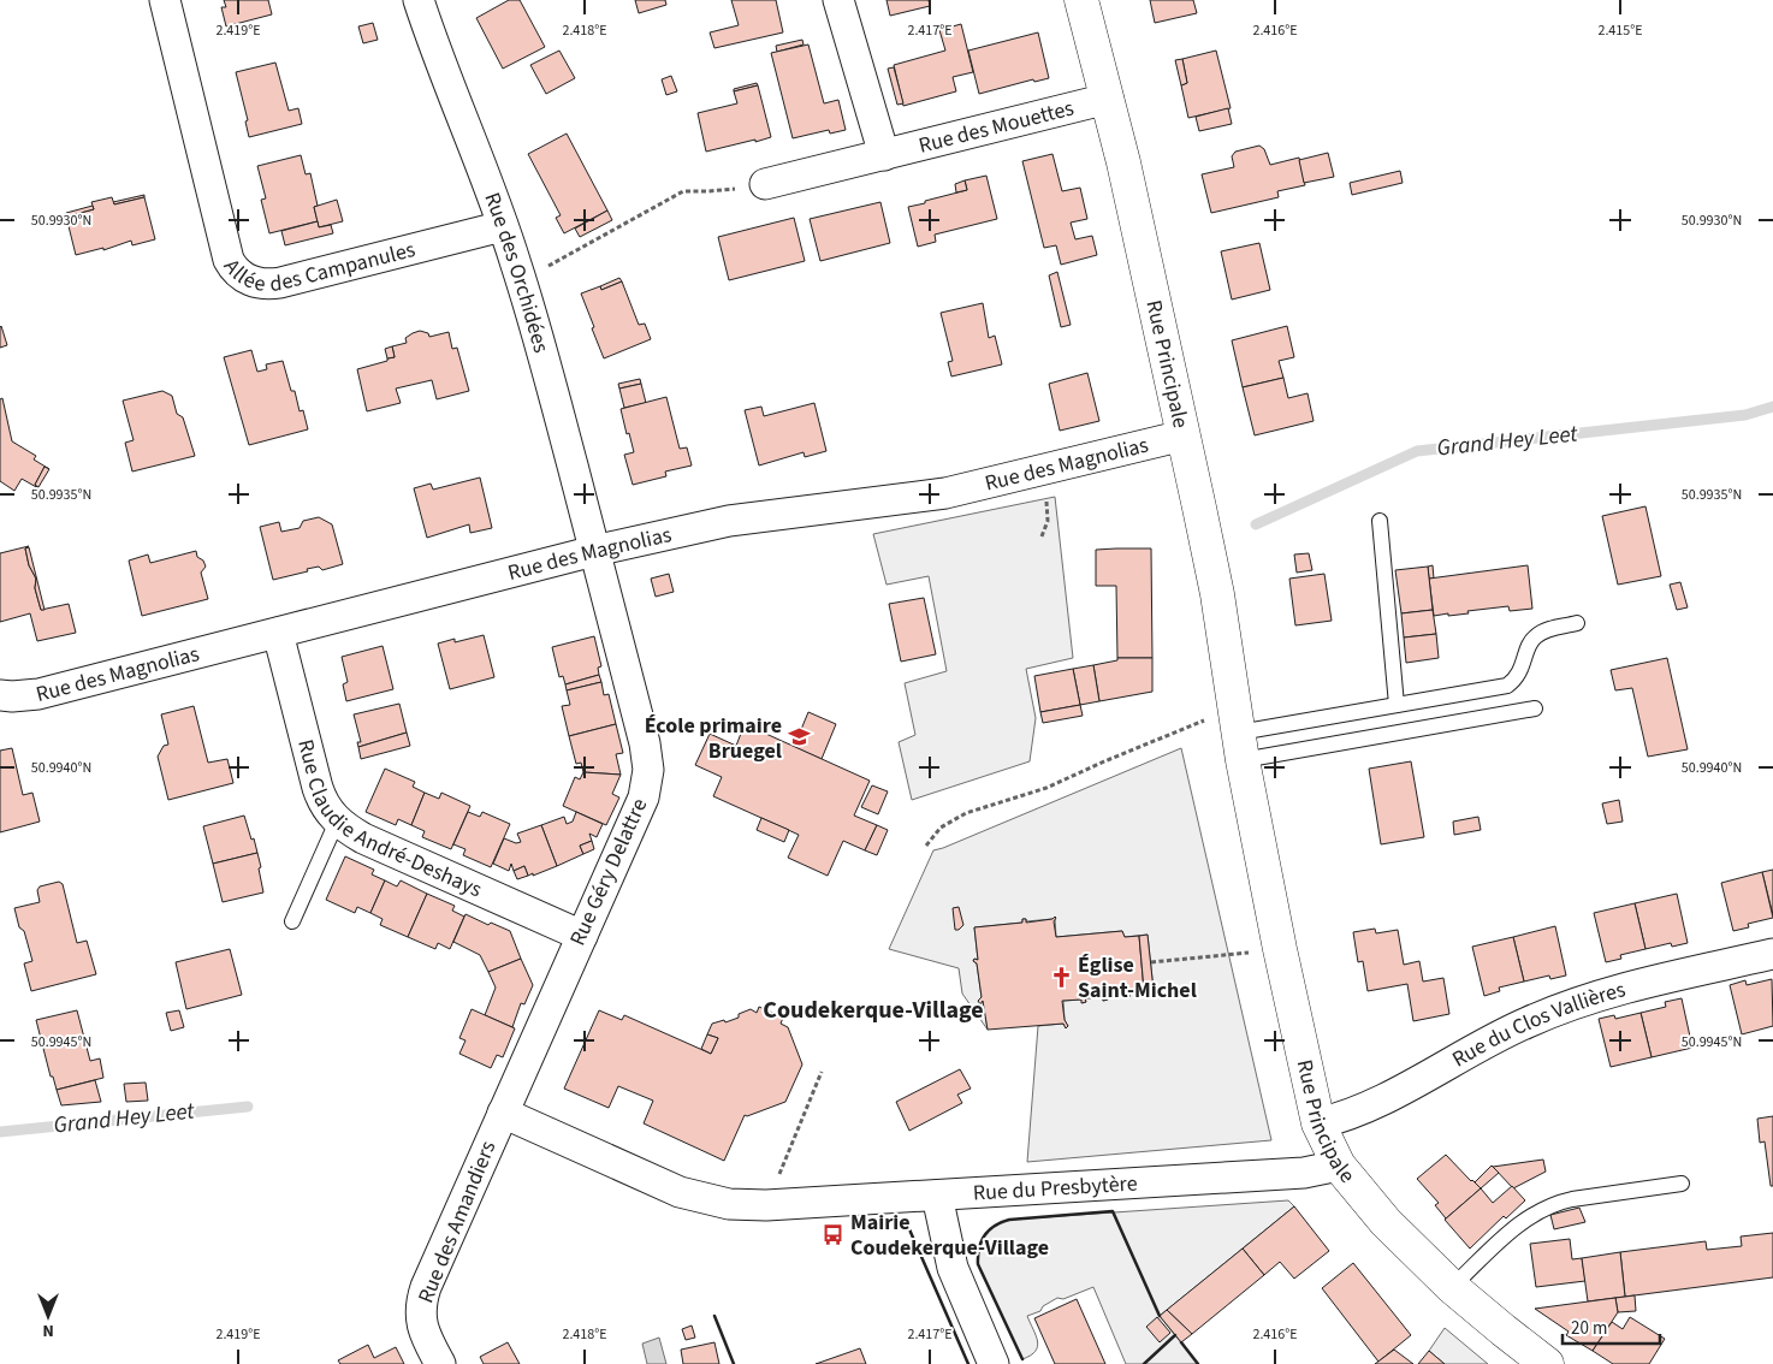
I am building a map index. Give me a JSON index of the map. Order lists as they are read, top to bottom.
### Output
{
  "streets": {
    "street": [
      "Rue des Mouettes",
      "Allée des Campanules",
      "Rue des Orchidées",
      "Rue Principale",
      "Rue des Magnolias",
      "Rue Claudie André-Deshays",
      "Rue Géry Delattre",
      "Rue du Clos Vallières",
      "Rue du Presbytère",
      "Rue des Amandiers"
    ]
  },
  "crossings": [
    ["Rue des Mouettes", "Rue Principale"],
    ["Allée des Campanules", "Rue des Orchidées"],
    ["Rue des Orchidées", "Rue des Magnolias"],
    ["Rue des Orchidées", "Rue Géry Delattre"],
    ["Rue Principale", "Rue des Magnolias"],
    ["Rue Principale", "Rue du Clos Vallières"],
    ["Rue Principale", "Rue du Presbytère"],
    ["Rue des Magnolias", "Rue Claudie André-Deshays"],
    ["Rue des Magnolias", "Rue Géry Delattre"],
    ["Rue Claudie André-Deshays", "Rue Géry Delattre"],
    ["Rue Géry Delattre", "Rue du Presbytère"],
    ["Rue Géry Delattre", "Rue des Amandiers"],
    ["Rue du Presbytère", "Rue des Amandiers"]
  ],
  "districts": ["Coudekerque-Village"],
  "water": ["Grand Hey Leet"],
  "places": {
    "school or university": ["École primaire Bruegel"],
    "church": ["Église Saint-Michel"],
    "bus stop": ["Mairie Coudekerque-Village"]
  },
  "scale_bar": "20 m",
  "north": "bottom",
  "coordinates": [
    "2.419°E",
    "2.418°E",
    "2.417°E",
    "2.416°E",
    "2.415°E",
    "50.9930°N",
    "50.9935°N",
    "50.9940°N",
    "50.9945°N"
  ]
}
